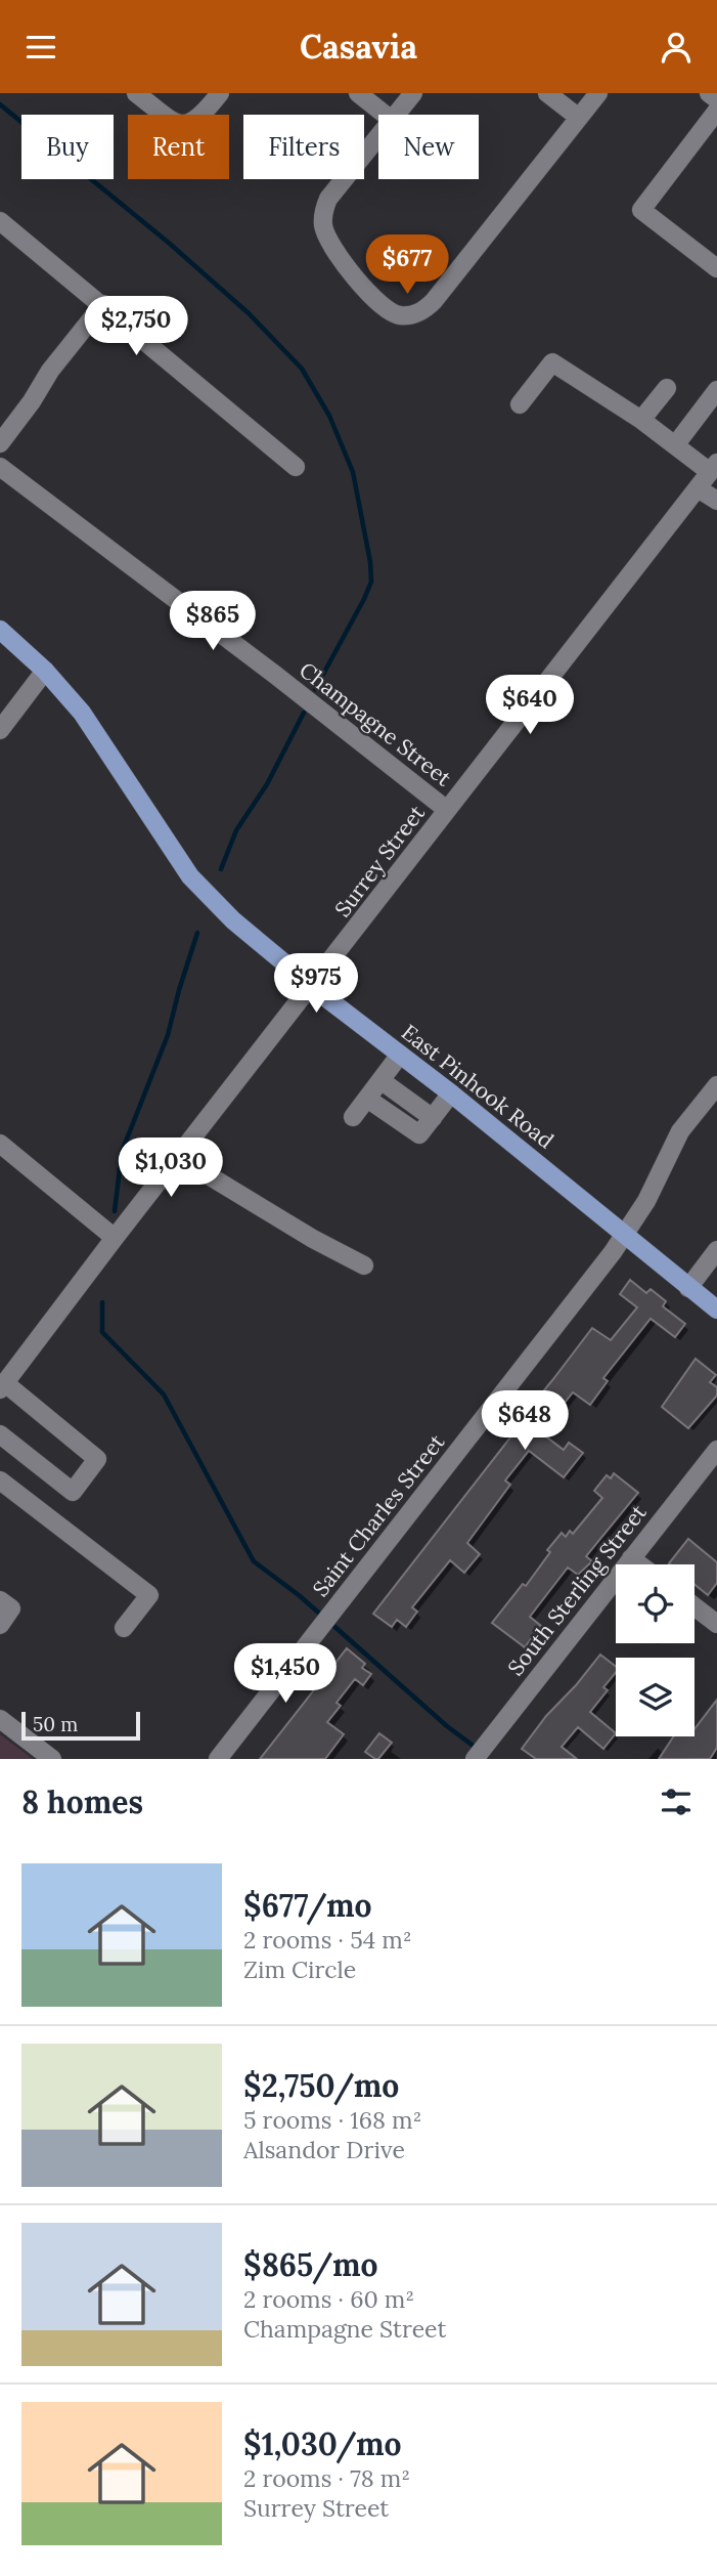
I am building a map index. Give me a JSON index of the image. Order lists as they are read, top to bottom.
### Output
{
  "streets": {
    "main road": ["East Pinhook Road"],
    "street": [
      "Champagne Street",
      "Surrey Street",
      "Saint Charles Street",
      "South Sterling Street"
    ]
  },
  "crossings": [
    ["Champagne Street", "Surrey Street"],
    ["Surrey Street", "East Pinhook Road"],
    ["East Pinhook Road", "Saint Charles Street"]
  ],
  "scale_bar": "50 m",
  "page": {
    "header": "Casavia",
    "chip": [
      "Buy",
      "Rent",
      "Filters",
      "New"
    ],
    "price": [
      "$677",
      "$2,750",
      "$865",
      "$640",
      "$975",
      "$1,030",
      "$648",
      "$1,450"
    ],
    "scale": "50 m",
    "heading": "8 homes",
    "list": [
      {
        "name": "$677/mo",
        "note": "2 rooms · 54 m² · Zim Circle"
      },
      {
        "name": "$2,750/mo",
        "note": "5 rooms · 168 m² · Alsandor Drive"
      },
      {
        "name": "$865/mo",
        "note": "2 rooms · 60 m² · Champagne Street"
      },
      {
        "name": "$1,030/mo",
        "note": "2 rooms · 78 m² · Surrey Street"
      }
    ]
  }
}
